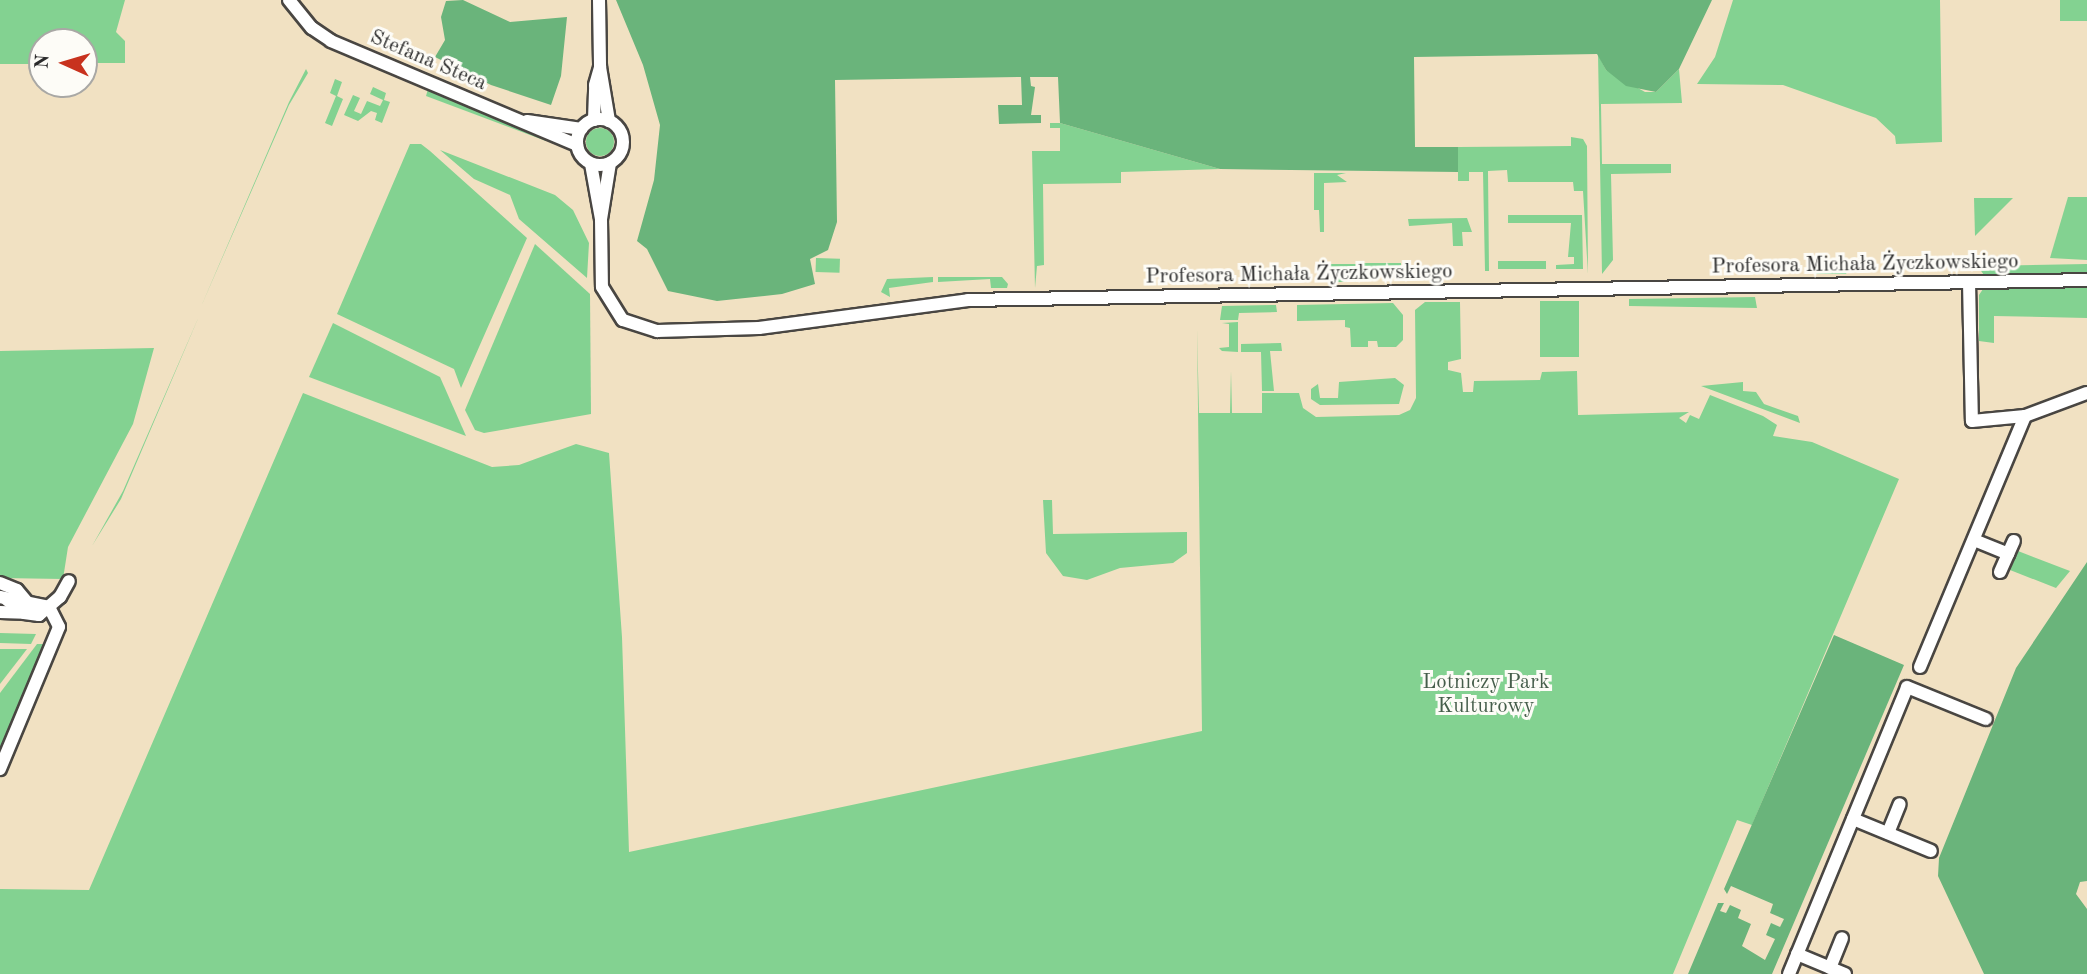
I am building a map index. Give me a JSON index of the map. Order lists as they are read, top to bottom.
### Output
{
  "streets": {
    "street": ["Stefana Steca", "Profesora Michała Życzkowskiego"]
  },
  "crossings": [
    ["Stefana Steca", "Profesora Michała Życzkowskiego"]
  ],
  "parks": ["Lotniczy Park Kulturowy"],
  "north": "left"
}
